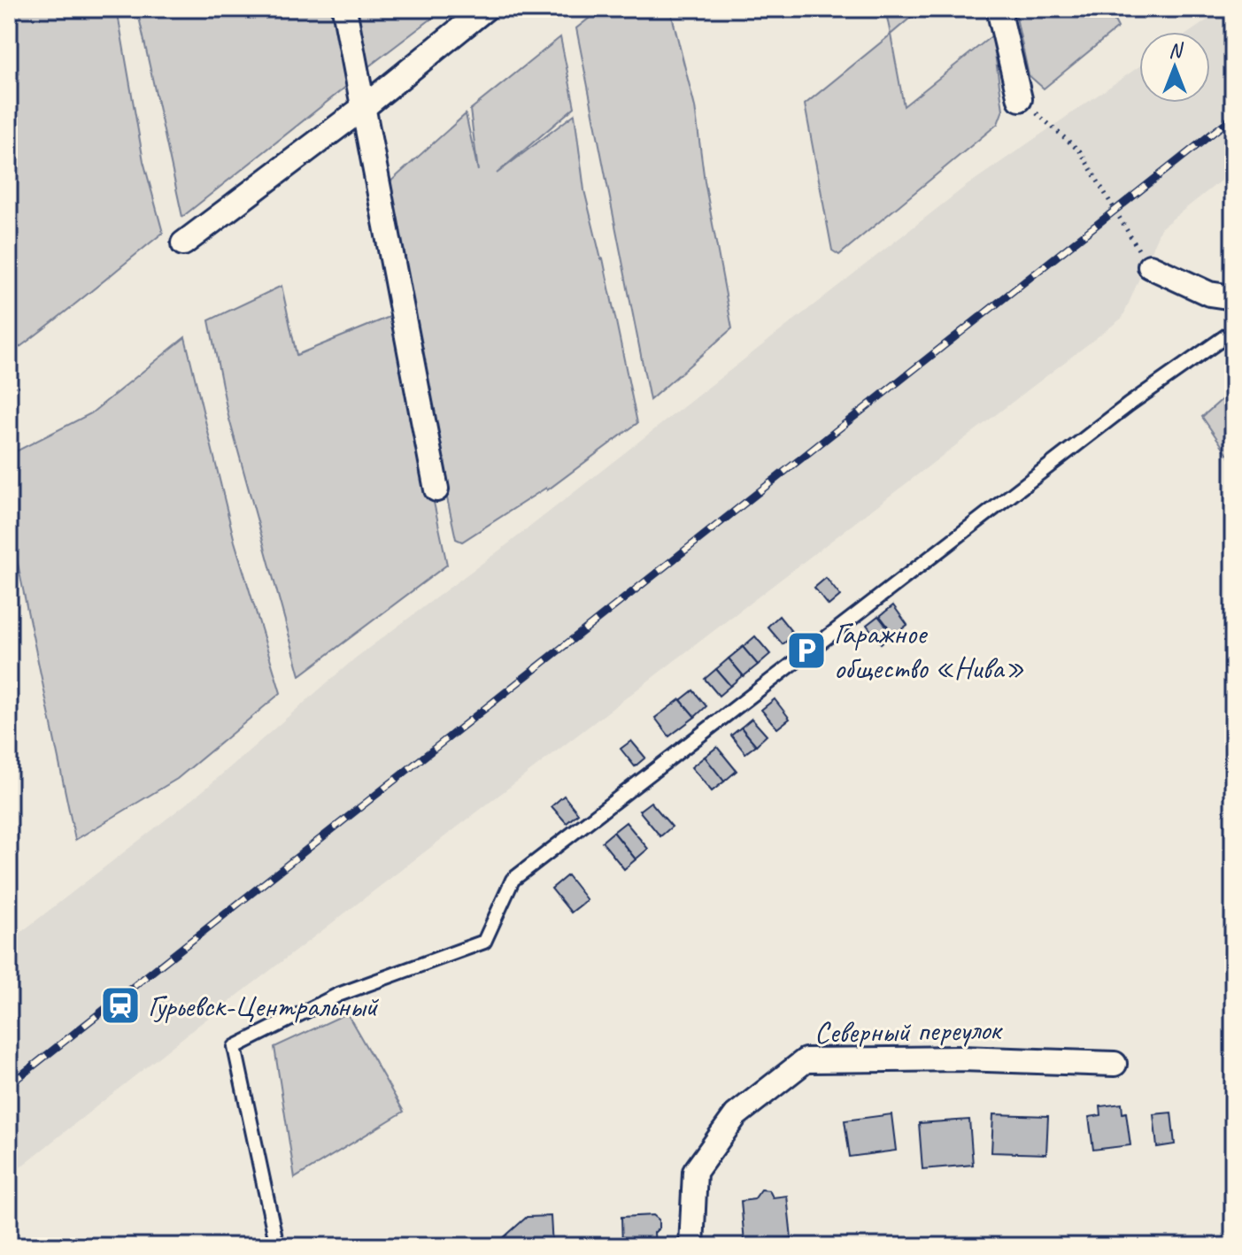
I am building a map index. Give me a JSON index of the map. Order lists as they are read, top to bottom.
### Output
{
  "streets": {
    "street": ["Северный переулок"]
  },
  "places": {
    "parking": ["Гаражное общество «Нива»"],
    "station": ["Гурьевск-Центральный"]
  },
  "north": "top"
}
